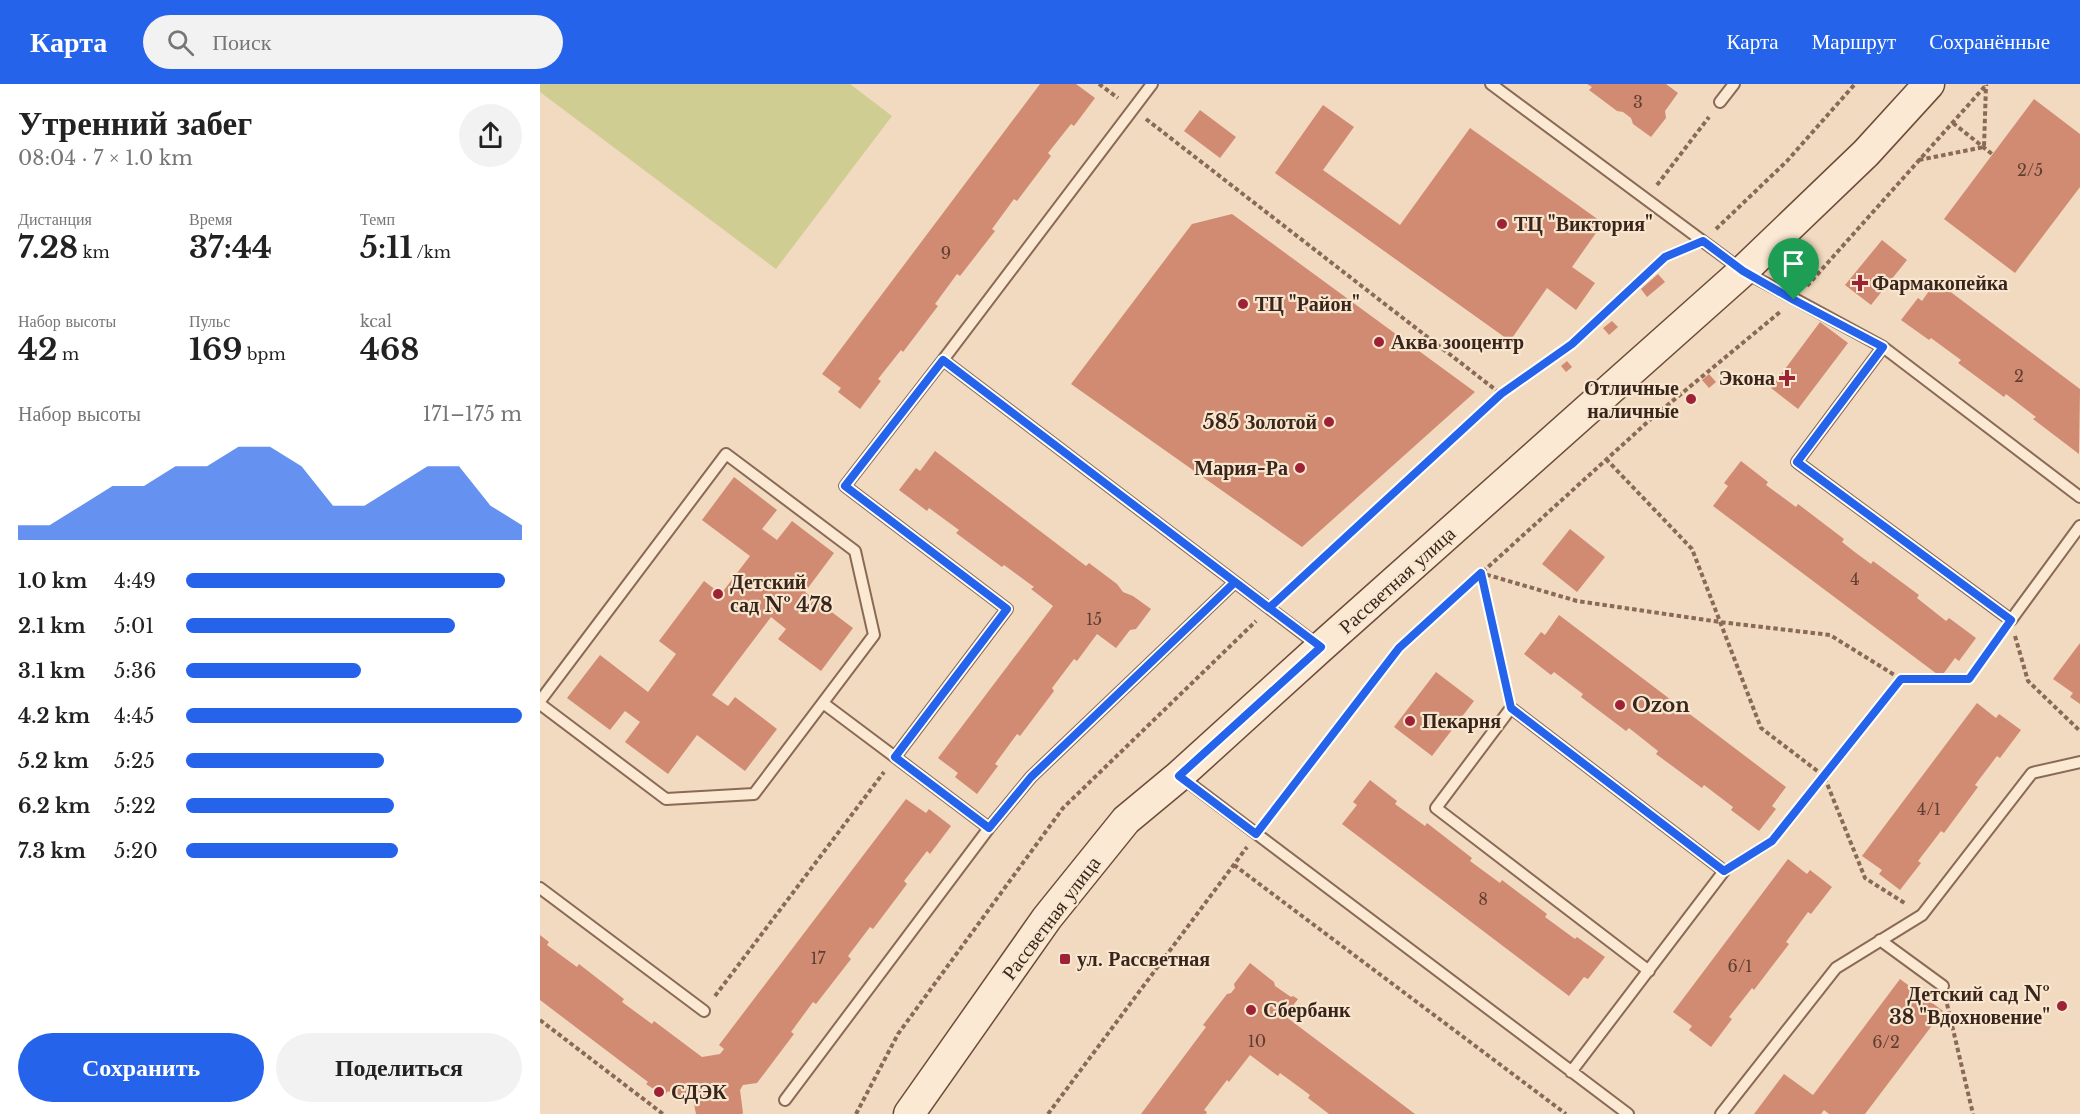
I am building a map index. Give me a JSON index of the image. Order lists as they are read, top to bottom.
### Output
{
  "streets": {
    "street": ["Рассветная улица"]
  },
  "places": {
    "other": [
      "ТЦ \"Виктория\"",
      "ТЦ \"Район\"",
      "Аква зооцентр",
      "Отличные наличные",
      "585 Золотой",
      "Мария-Ра",
      "Детский сад № 478",
      "Ozon",
      "Пекарня",
      "Детский сад № 38 \"Вдохновение\"",
      "Сбербанк",
      "СДЭК"
    ],
    "health": ["Фармакопейка", "Экона"],
    "transit": ["ул. Рассветная"]
  },
  "house_numbers": [
    "3",
    "2/5",
    "9",
    "2",
    "4",
    "15",
    "4/1",
    "8",
    "17",
    "6/1",
    "10",
    "6/2"
  ],
  "page": {
    "header": "Карта",
    "search": "Поиск",
    "nav": ["Карта", "Маршрут", "Сохранённые"],
    "heading": ["Утренний забег", "08:04 · 7 × 1.0 km"],
    "stats": [
      ["Дистанция", "7.28 km"],
      ["Время", "37:44"],
      ["Темп", "5:11 /km"],
      ["Набор высоты", "42 m"],
      ["Пульс", "169 bpm"],
      ["kcal", "468"]
    ],
    "chart": ["Набор высоты", "171–175 m"],
    "list": [
      {
        "name": "1.0 km",
        "note": "4:49"
      },
      {
        "name": "2.1 km",
        "note": "5:01"
      },
      {
        "name": "3.1 km",
        "note": "5:36"
      },
      {
        "name": "4.2 km",
        "note": "4:45"
      },
      {
        "name": "5.2 km",
        "note": "5:25"
      },
      {
        "name": "6.2 km",
        "note": "5:22"
      },
      {
        "name": "7.3 km",
        "note": "5:20"
      }
    ],
    "buttons": ["Сохранить", "Поделиться"]
  }
}
